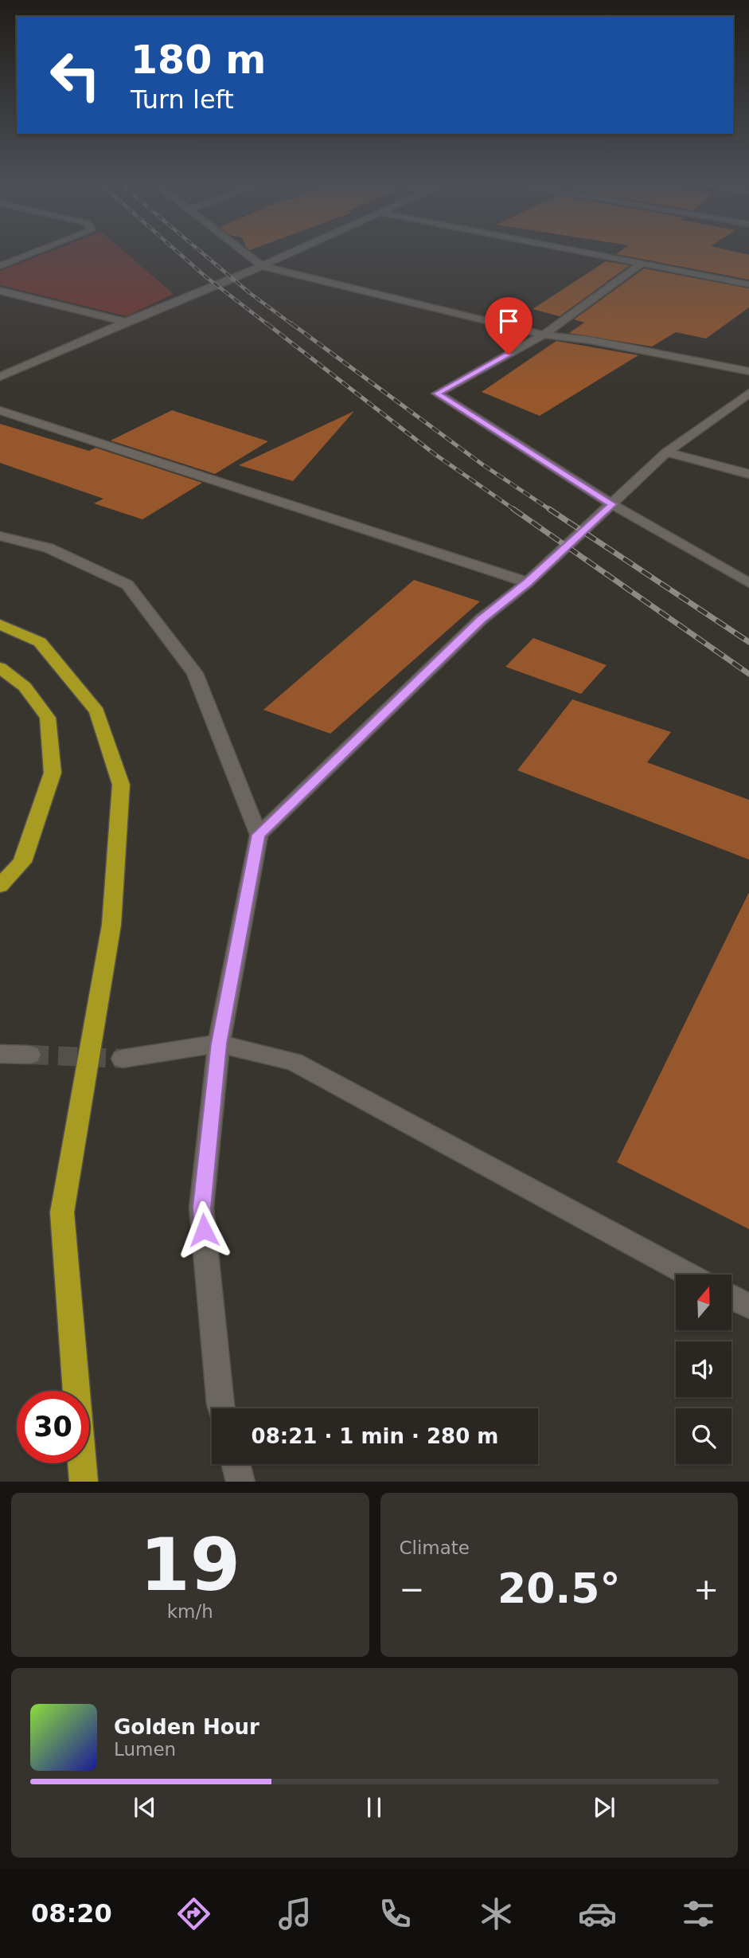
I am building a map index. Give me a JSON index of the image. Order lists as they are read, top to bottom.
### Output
{
  "north": "top",
  "page": {
    "turn": ["180 m", "Turn left"],
    "limit": "30",
    "trip": "08:21 · 1 min · 280 m",
    "tile": [
      ["19", "km/h"],
      "Climate"
    ],
    "heat": ["−", "20.5°", "+"],
    "song": ["Golden Hour", "Lumen"],
    "tabs": "08:20"
  }
}
